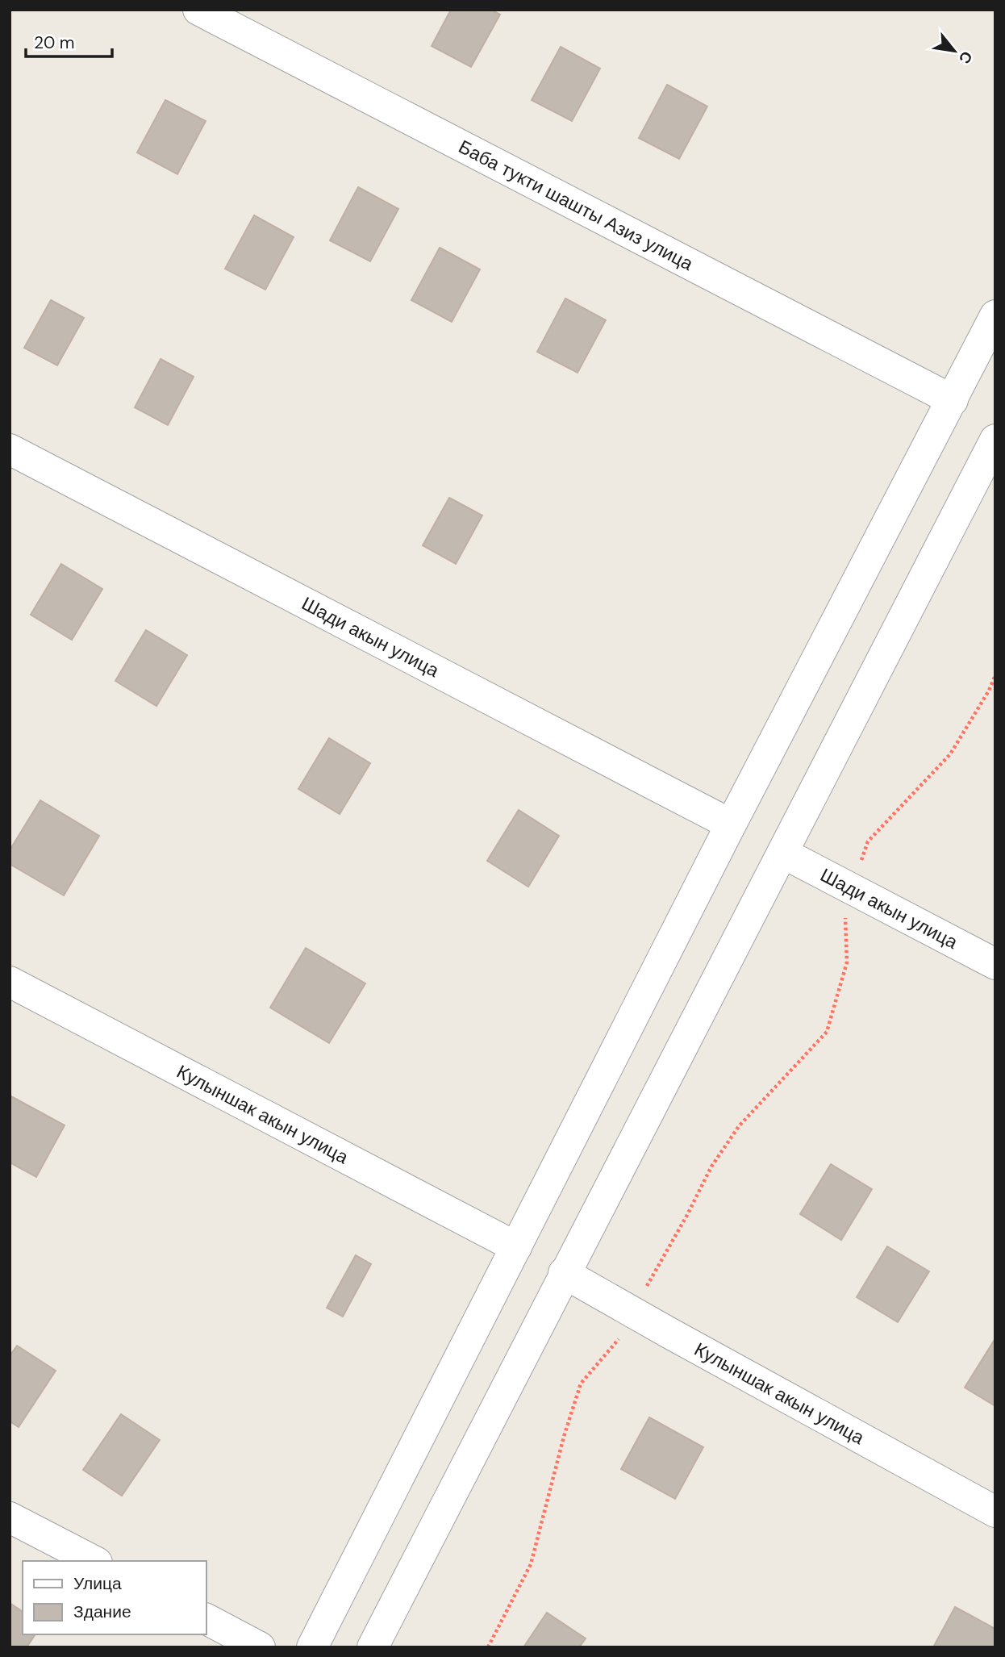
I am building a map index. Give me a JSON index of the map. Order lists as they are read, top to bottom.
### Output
{
  "streets": {
    "street": ["Баба тукти шашты Азиз улица", "Шади акын улица", "Кулыншак акын улица"]
  },
  "legend": ["Улица", "Здание"],
  "scale_bar": "20 m",
  "north": "bottom right"
}
